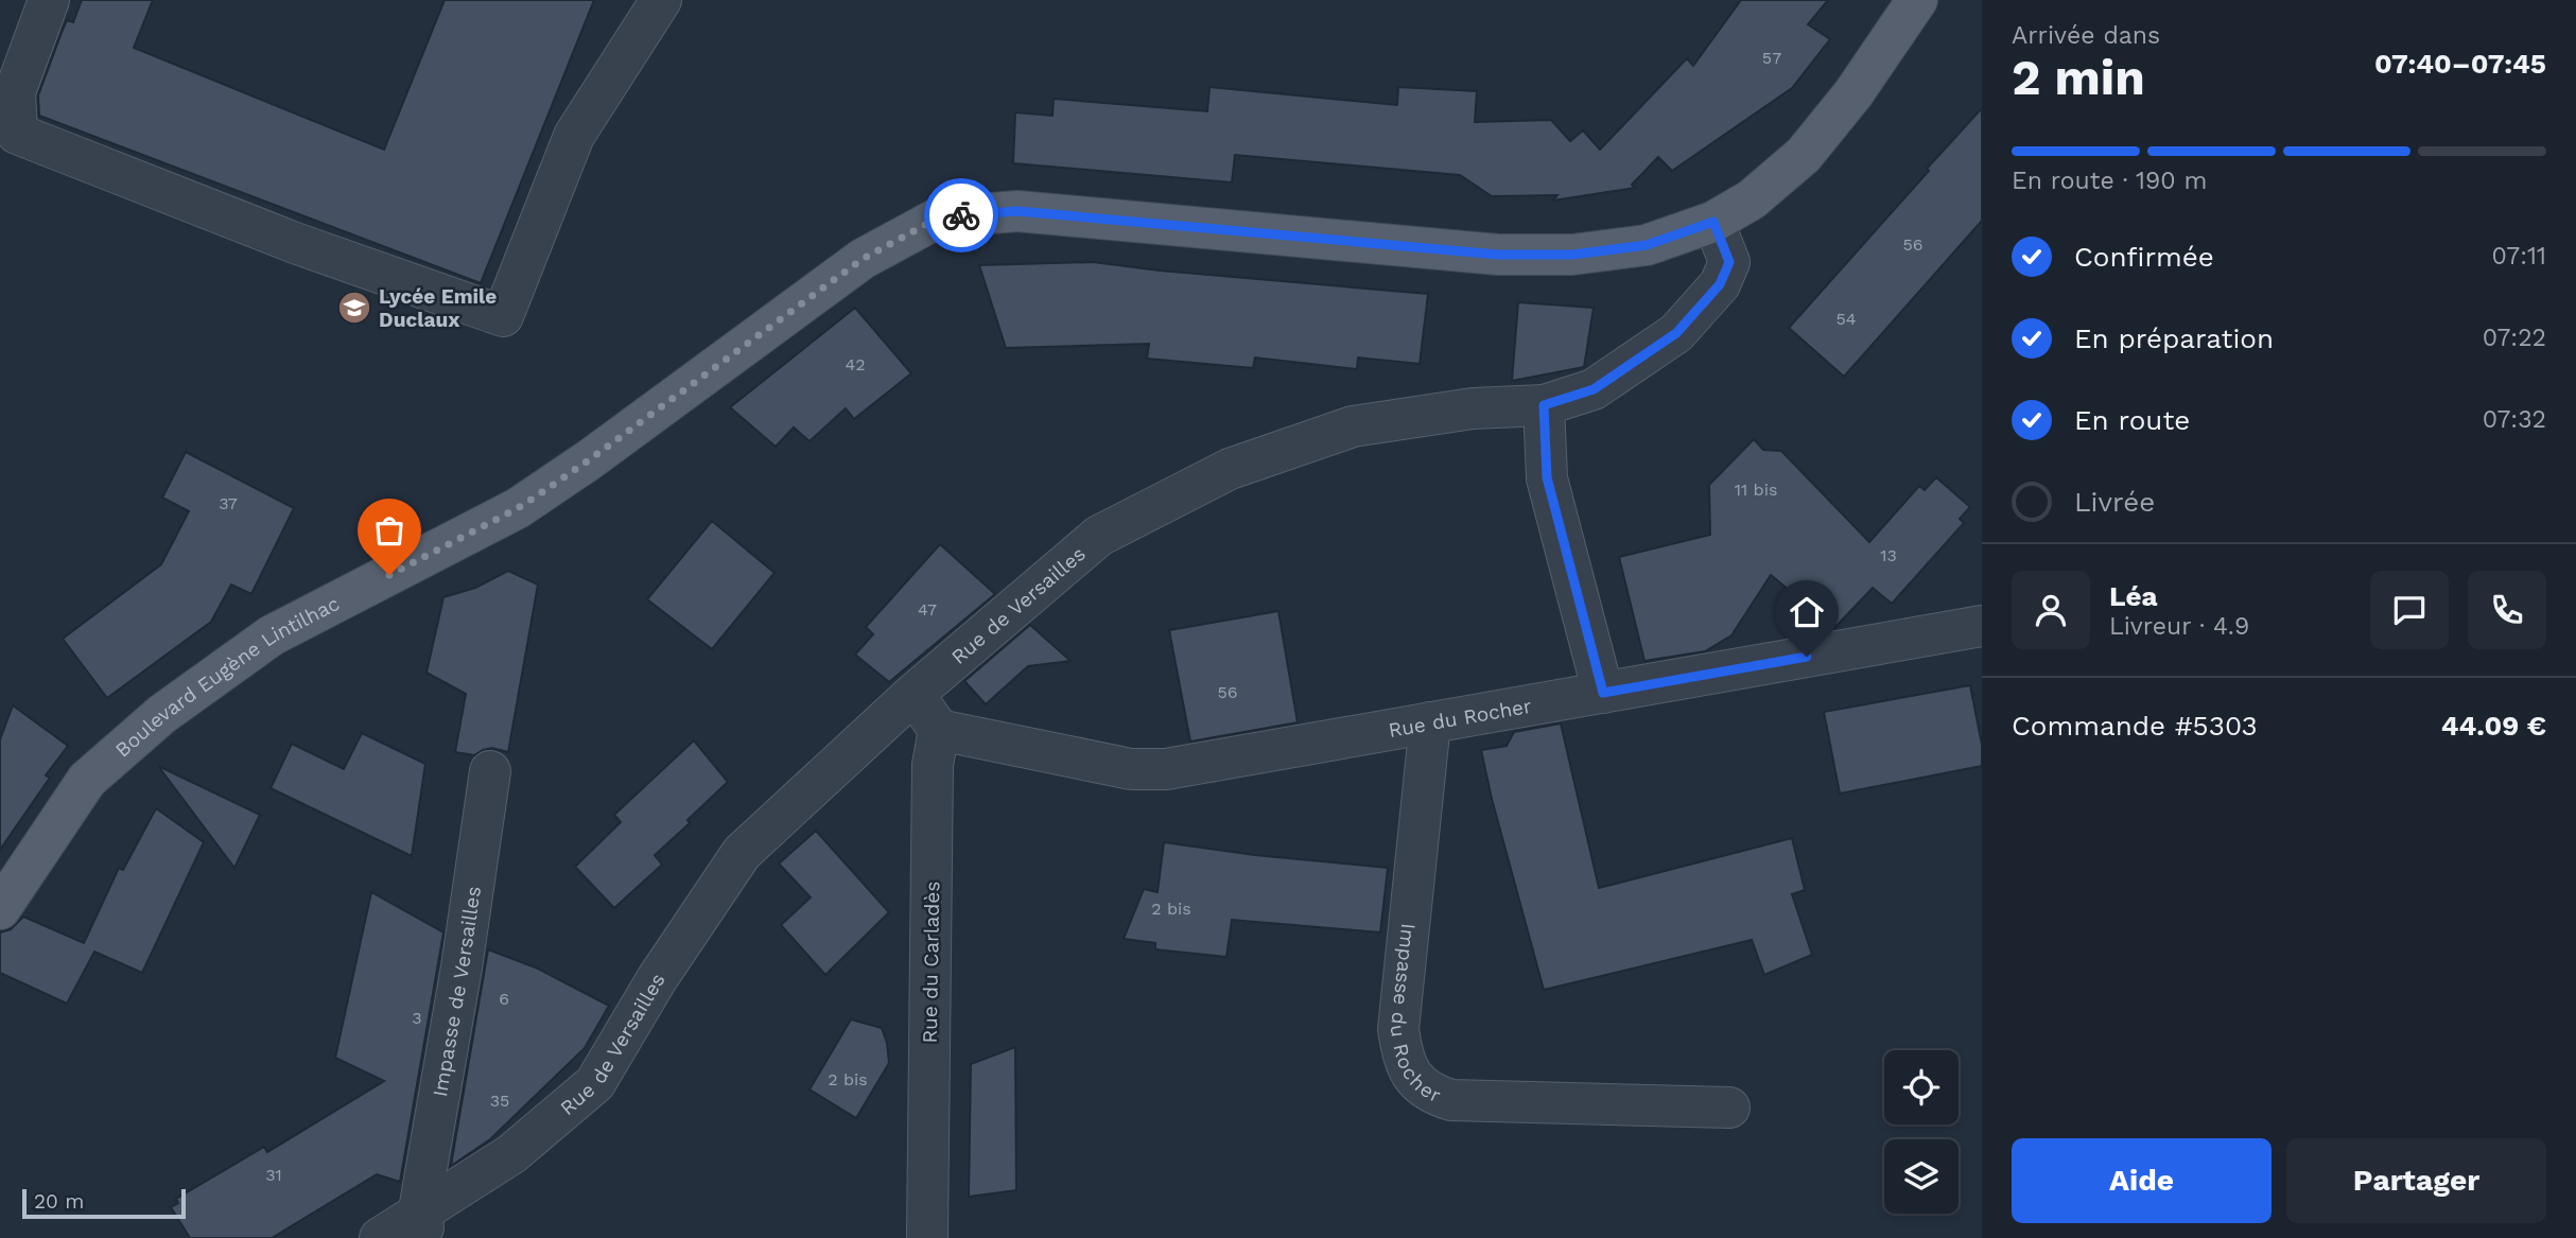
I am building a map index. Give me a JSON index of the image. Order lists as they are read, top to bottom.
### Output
{
  "streets": {
    "main road": ["Boulevard Eugène Lintilhac"],
    "street": [
      "Rue de Versailles",
      "Rue du Rocher",
      "Rue du Carladès",
      "Impasse de Versailles",
      "Impasse du Rocher"
    ]
  },
  "crossings": [
    ["Rue de Versailles", "Boulevard Eugène Lintilhac"],
    ["Rue de Versailles", "Impasse de Versailles"],
    ["Rue du Rocher", "Rue du Carladès"],
    ["Rue du Rocher", "Impasse du Rocher"]
  ],
  "places": {
    "school or university": ["Lycée Emile Duclaux"]
  },
  "house_numbers": [
    "57",
    "56",
    "54",
    "42",
    "11 bis",
    "37",
    "13",
    "47",
    "56",
    "2 bis",
    "6",
    "3",
    "2 bis",
    "35",
    "31"
  ],
  "scale_bar": "20 m",
  "page": {
    "heading": ["2 min", "Arrivée dans", "07:40–07:45"],
    "panel": [
      "Léa",
      "Livreur · 4.9",
      "Commande #5303",
      "44.09 €"
    ],
    "bar": "En route · 190 m",
    "list": [
      ["Confirmée", "07:11"],
      ["En préparation", "07:22"],
      ["En route", "07:32"],
      "Livrée"
    ],
    "buttons": ["Aide", "Partager"],
    "scale": "20 m"
  }
}
